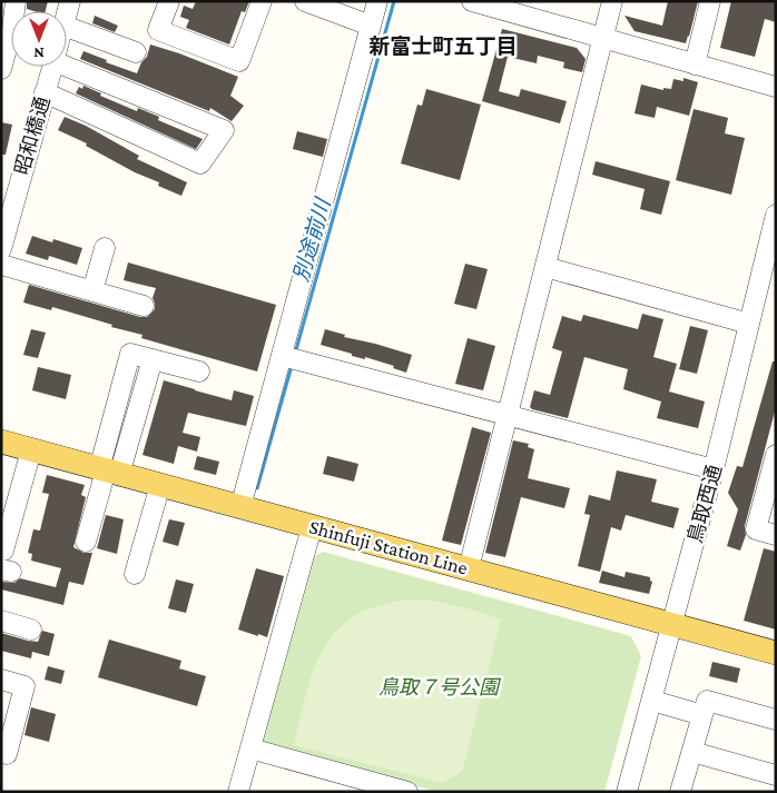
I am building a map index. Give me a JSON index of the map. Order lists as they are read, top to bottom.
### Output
{
  "streets": {
    "main road": ["Shinfuji Station Line"],
    "street": ["昭和橋通", "鳥取西通"]
  },
  "crossings": [
    ["鳥取西通", "Shinfuji Station Line"]
  ],
  "districts": ["新富士町五丁目"],
  "water": ["別途前川"],
  "parks": ["鳥取７号公園"],
  "north": "bottom"
}
